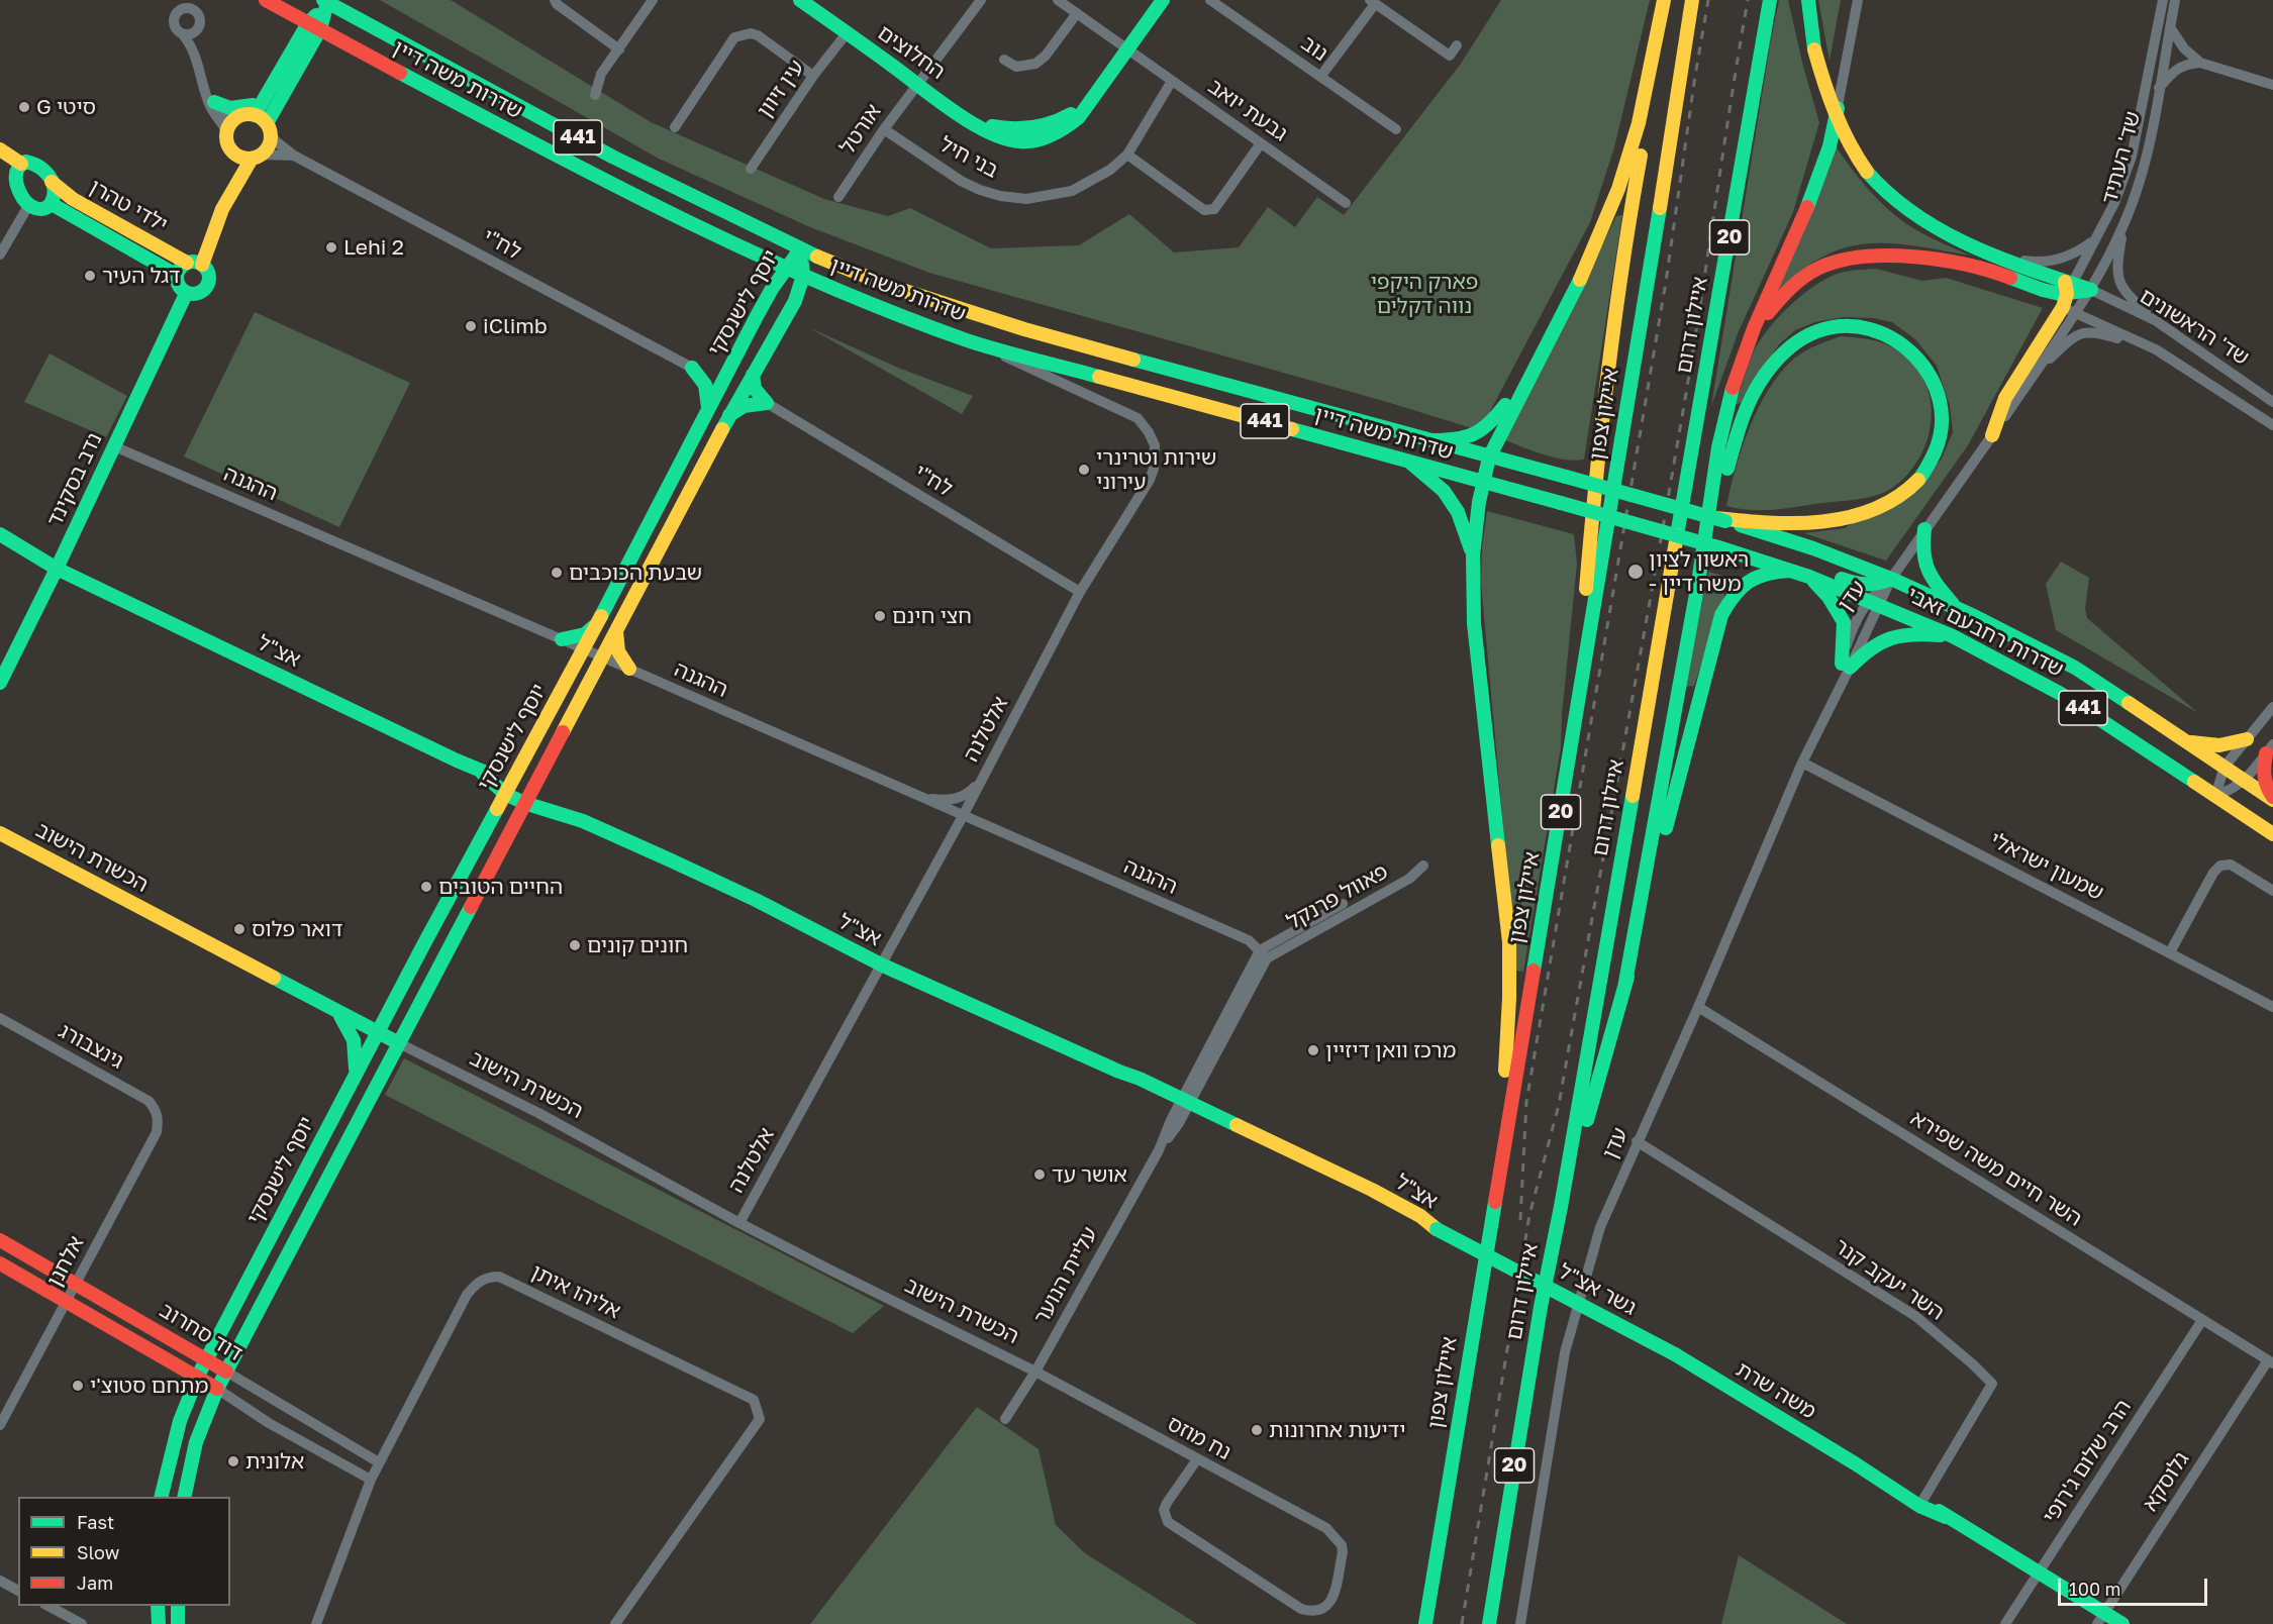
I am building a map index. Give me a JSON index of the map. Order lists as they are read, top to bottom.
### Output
{
  "streets": {
    "main road": [
      "החלוצים",
      "שדרות משה דיין",
      "441",
      "ילדי טהרן",
      "20",
      "יוסף לישנסקי",
      "איילון דרום",
      "איילון צפון",
      "נדב בסקינד",
      "שדרות רחבעם זאבי",
      "אצ\"ל",
      "הכשרת הישוב",
      "גשר אצ\"ל",
      "דוד סחרוב",
      "משה שרת"
    ],
    "street": [
      "נוב",
      "עין זיוון",
      "גבעת יואב",
      "אורטל",
      "בני חיל",
      "שד' העתיד",
      "לח\"י",
      "שד' הראשונים",
      "ההגנה",
      "עדן",
      "אלטלנה",
      "שמעון ישראלי",
      "פאוול פרנקל",
      "גינצבורג",
      "השר חיים משה שפירא",
      "אלחנן",
      "עליית הנוער",
      "השר יעקב קנר",
      "אליהו איתן",
      "נח מוזס",
      "הרב שלום ג'רופי",
      "גלוסקא"
    ]
  },
  "crossings": [
    ["החלוצים", "עין זיוון"],
    ["החלוצים", "גבעת יואב"],
    ["החלוצים", "אורטל"],
    ["שדרות משה דיין", "441"],
    ["שדרות משה דיין", "יוסף לישנסקי"],
    ["שדרות משה דיין", "שדרות רחבעם זאבי"],
    ["שדרות משה דיין", "אלטלנה"],
    ["גבעת יואב", "בני חיל"],
    ["אורטל", "בני חיל"],
    ["441", "שד' העתיד"],
    ["441", "עדן"],
    ["441", "שדרות רחבעם זאבי"],
    ["שד' העתיד", "שד' הראשונים"],
    ["שד' העתיד", "עדן"],
    ["שד' העתיד", "שדרות רחבעם זאבי"],
    ["ילדי טהרן", "נדב בסקינד"],
    ["לח\"י", "אלטלנה"],
    ["יוסף לישנסקי", "ההגנה"],
    ["יוסף לישנסקי", "אצ\"ל"],
    ["יוסף לישנסקי", "הכשרת הישוב"],
    ["יוסף לישנסקי", "דוד סחרוב"],
    ["נדב בסקינד", "ההגנה"],
    ["נדב בסקינד", "אצ\"ל"],
    ["ההגנה", "אלטלנה"],
    ["ההגנה", "פאוול פרנקל"],
    ["ההגנה", "עליית הנוער"],
    ["עדן", "שדרות רחבעם זאבי"],
    ["עדן", "שמעון ישראלי"],
    ["עדן", "השר חיים משה שפירא"],
    ["עדן", "השר יעקב קנר"],
    ["אצ\"ל", "אלטלנה"],
    ["אצ\"ל", "עליית הנוער"],
    ["אצ\"ל", "גשר אצ\"ל"],
    ["אלטלנה", "הכשרת הישוב"],
    ["הכשרת הישוב", "עליית הנוער"],
    ["הכשרת הישוב", "נח מוזס"],
    ["פאוול פרנקל", "עליית הנוער"],
    ["גינצבורג", "אלחנן"],
    ["השר חיים משה שפירא", "הרב שלום ג'רופי"],
    ["השר חיים משה שפירא", "גלוסקא"],
    ["אלחנן", "דוד סחרוב"],
    ["עליית הנוער", "נח מוזס"],
    ["השר יעקב קנר", "משה שרת"],
    ["גשר אצ\"ל", "משה שרת"],
    ["אליהו איתן", "דוד סחרוב"],
    ["משה שרת", "הרב שלום ג'רופי"],
    ["משה שרת", "גלוסקא"]
  ],
  "parks": ["פארק היקפי נווה דקלים"],
  "places": [
    "G סיטי",
    "Lehi 2",
    "דגל העיר",
    "iClimb",
    "שירות וטרינרי עירוני",
    "ראשון לציון - משה דיין",
    "שבעת הכוכבים",
    "חצי חינם",
    "החיים הטובים",
    "דואר פלוס",
    "חונים קונים",
    "מרכז וואן דיזיין",
    "אושר עד",
    "מתחם סטוצ'י",
    "ידיעות אחרונות",
    "אלונית"
  ],
  "legend": ["Fast", "Slow", "Jam"],
  "scale_bar": "100 m"
}
